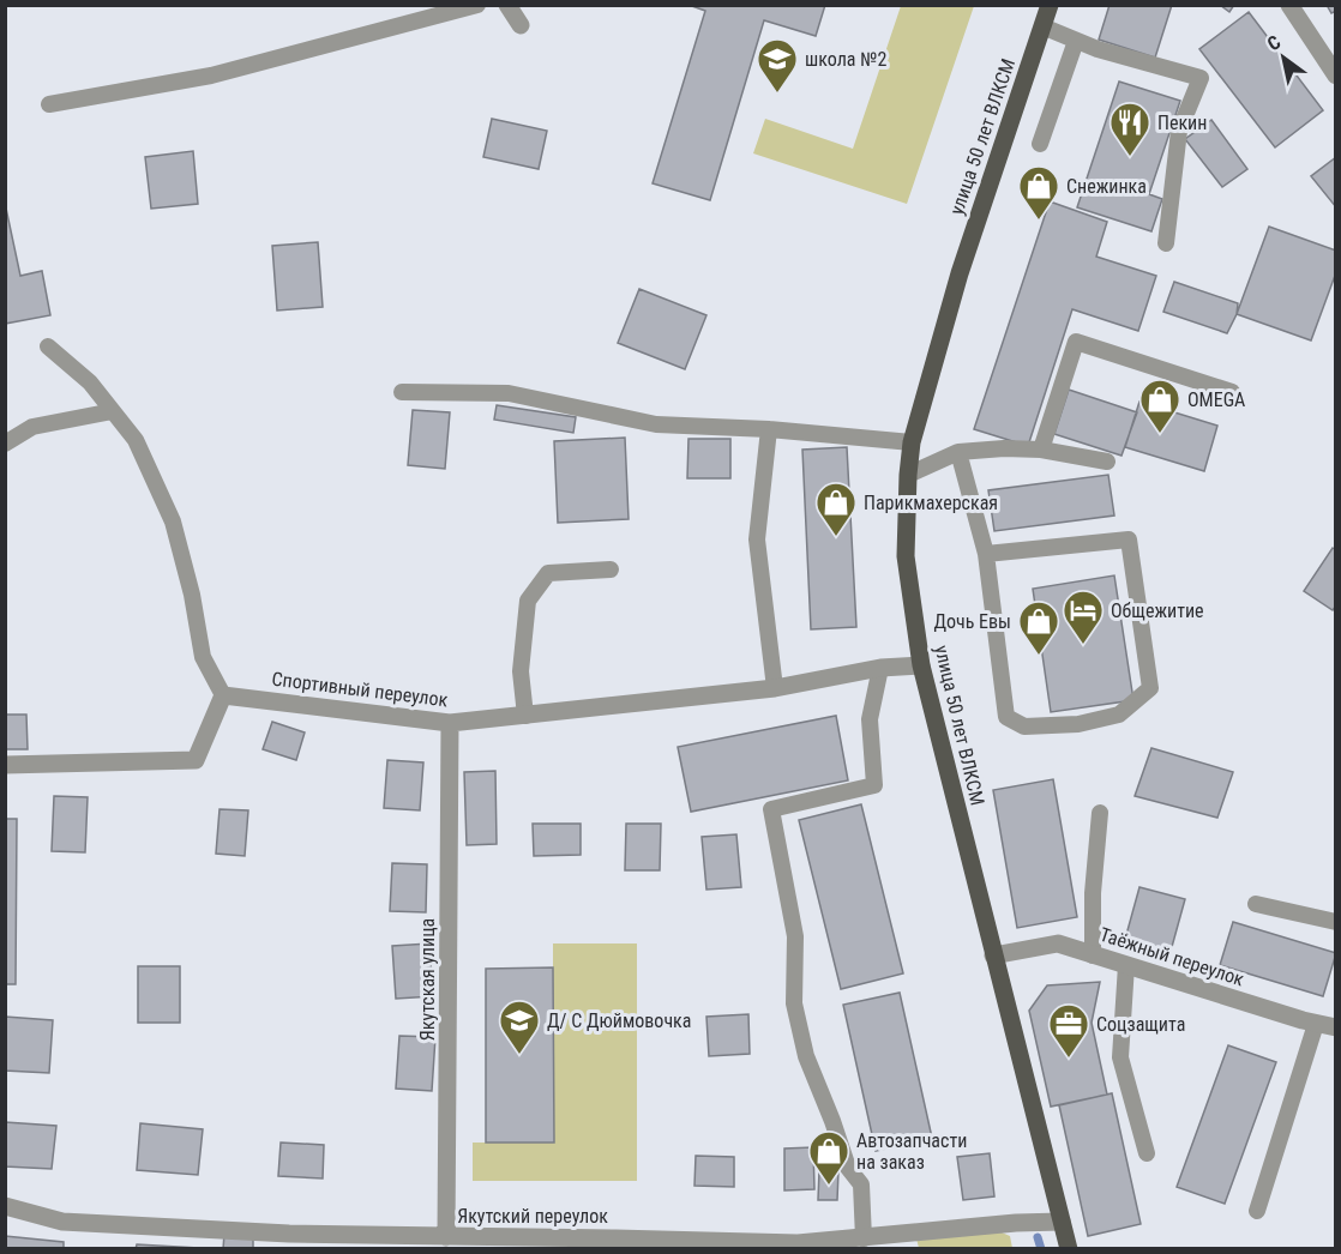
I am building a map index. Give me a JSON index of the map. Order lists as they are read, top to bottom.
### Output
{
  "streets": {
    "main road": ["улица 50 лет ВЛКСМ"],
    "street": [
      "Спортивный переулок",
      "Таёжный переулок",
      "Якутская улица",
      "Якутский переулок"
    ]
  },
  "crossings": [
    ["улица 50 лет ВЛКСМ", "Спортивный переулок"],
    ["улица 50 лет ВЛКСМ", "Таёжный переулок"],
    ["улица 50 лет ВЛКСМ", "Якутский переулок"],
    ["Спортивный переулок", "Якутская улица"],
    ["Якутская улица", "Якутский переулок"]
  ],
  "places": {
    "school or university": ["школа №2", "Д/ С Дюймовочка"],
    "restaurant": ["Пекин"],
    "shop": [
      "Снежинка",
      "OMEGA",
      "Парикмахерская",
      "Дочь Евы",
      "Автозапчасти на заказ"
    ],
    "hotel": ["Общежитие"],
    "office": ["Соцзащита"]
  },
  "north": "top left"
}
